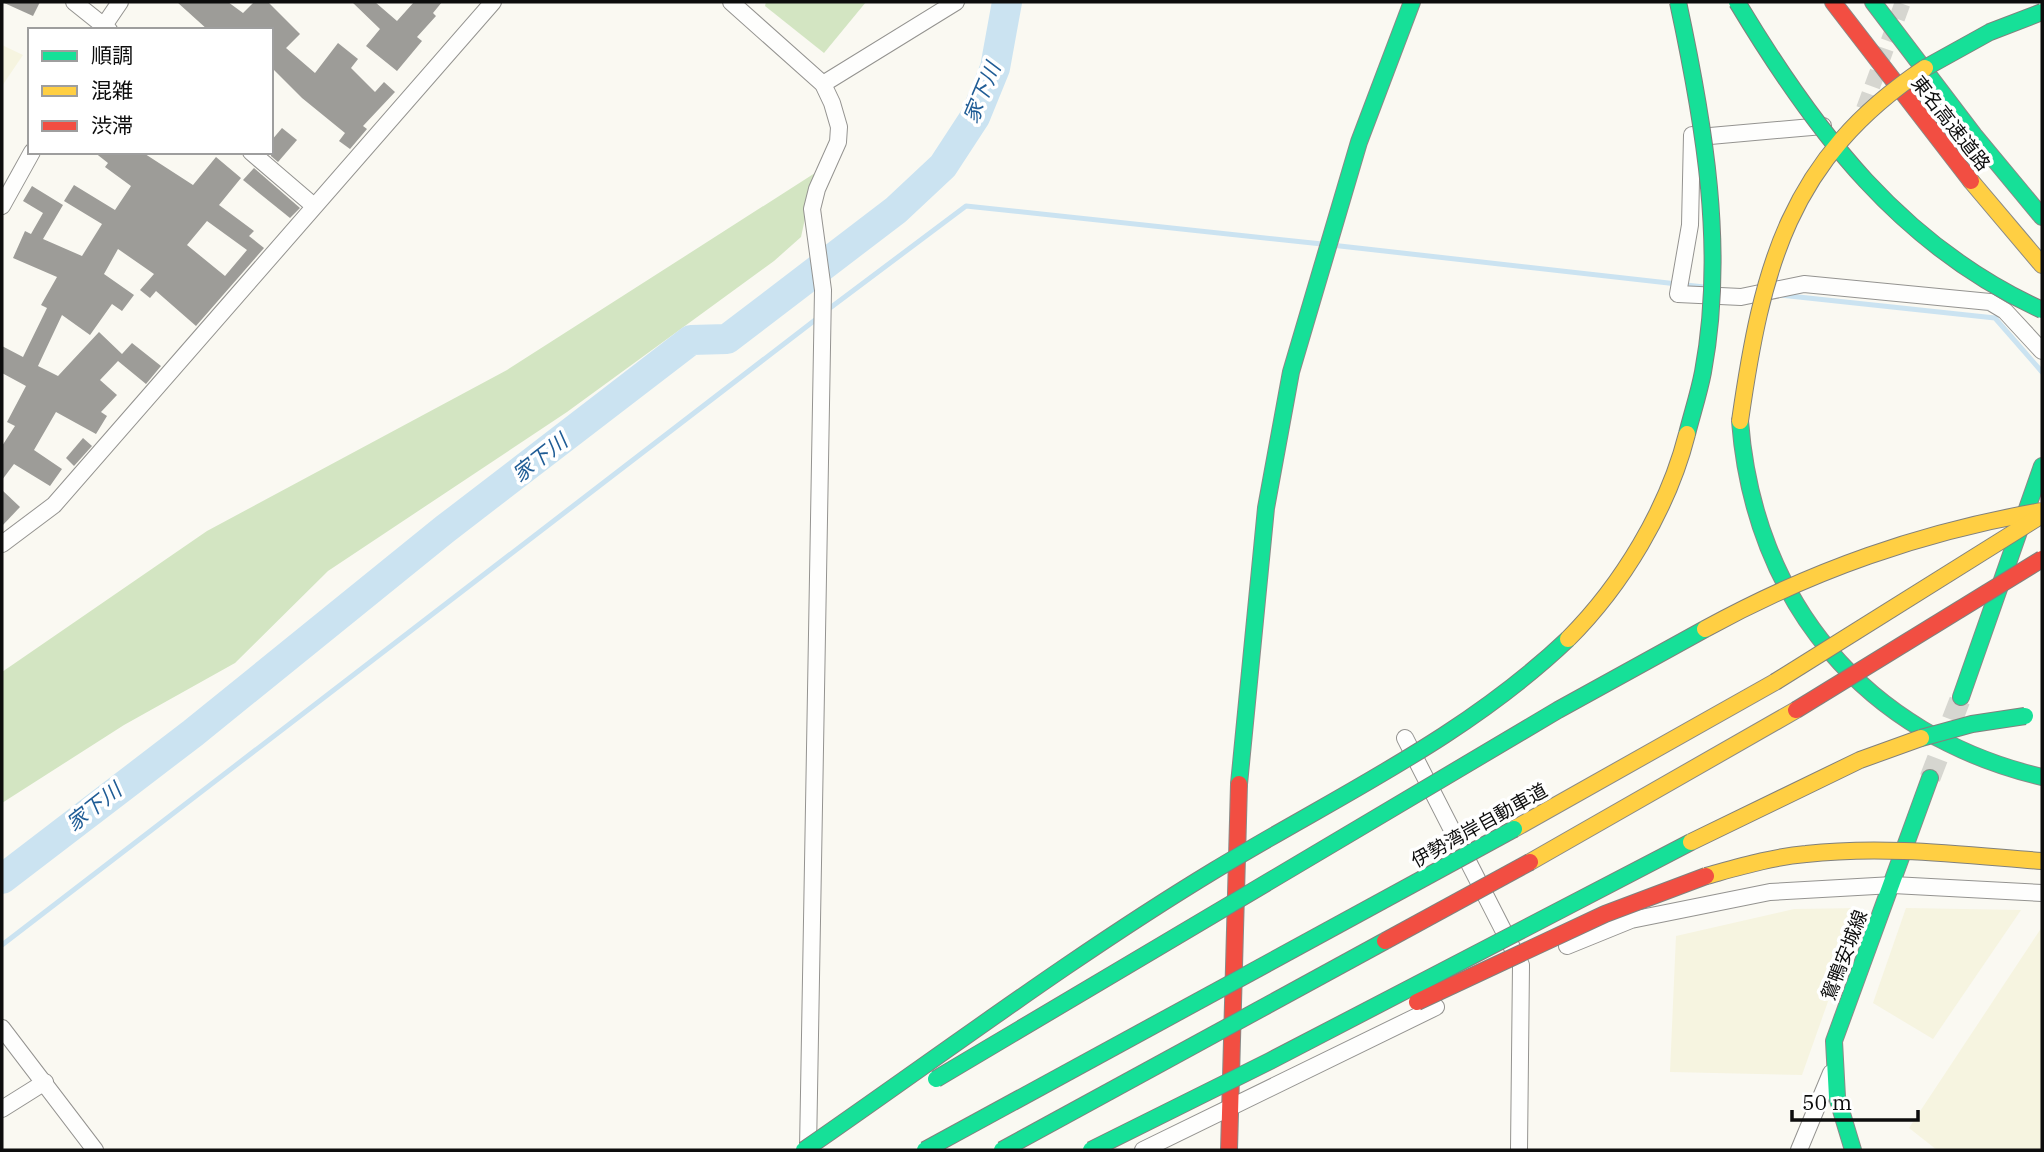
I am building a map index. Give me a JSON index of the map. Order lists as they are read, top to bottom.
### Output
{
  "streets": {
    "main road": ["東名高速道路", "伊勢湾岸自動車道", "鴛鴨安城線"]
  },
  "water": ["家下川"],
  "legend": ["順調", "混雑", "渋滞"],
  "scale_bar": "50 m"
}
